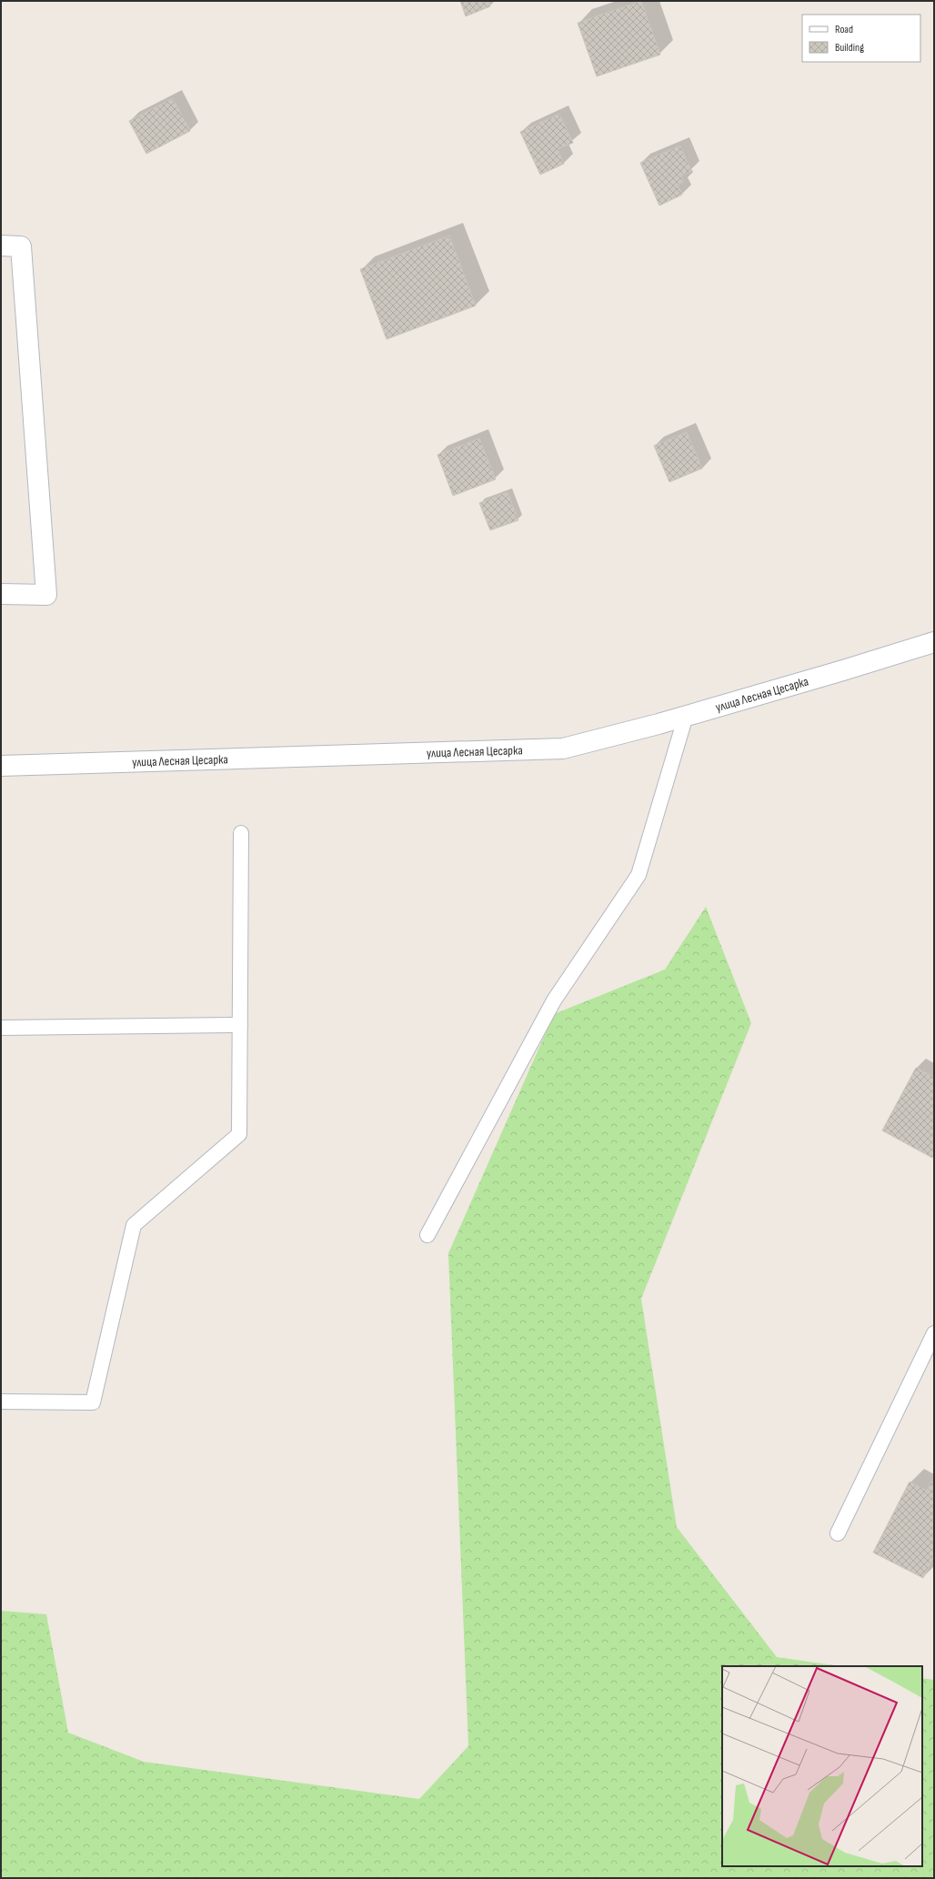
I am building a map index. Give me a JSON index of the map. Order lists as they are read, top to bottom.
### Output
{
  "streets": {
    "street": ["улица Лесная Цесарка"]
  },
  "legend": ["Road", "Building"]
}
